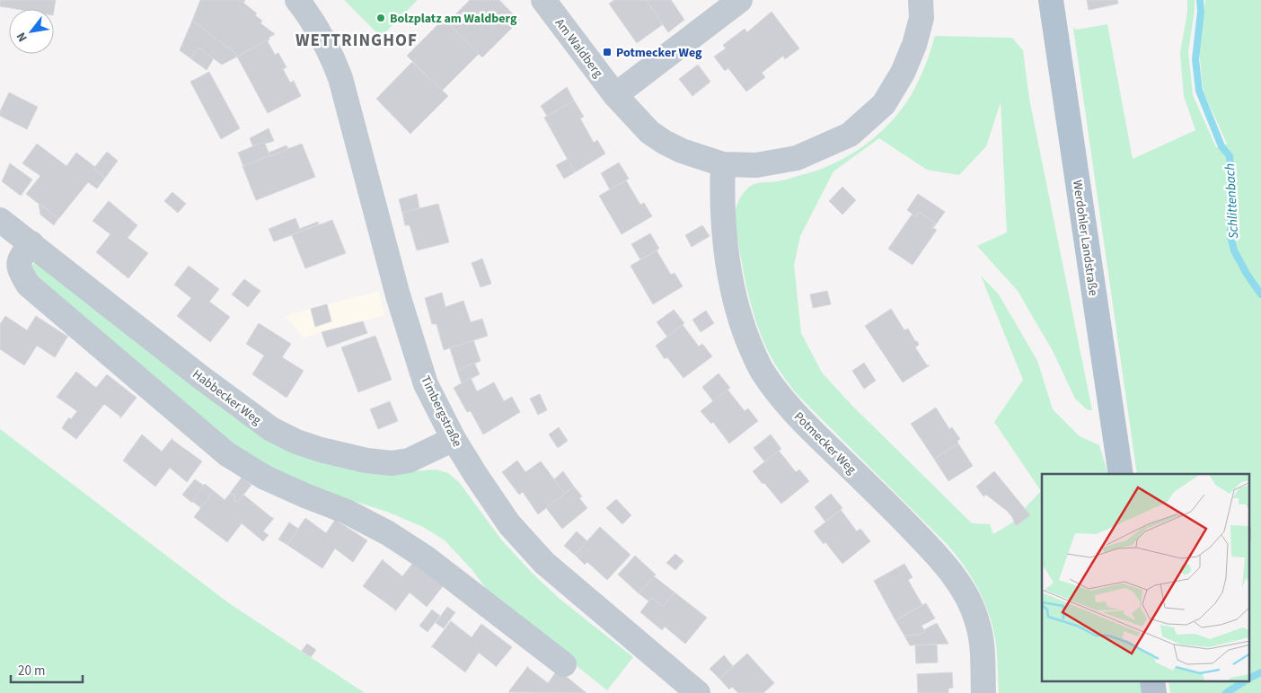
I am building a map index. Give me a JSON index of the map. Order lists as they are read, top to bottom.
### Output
{
  "streets": {
    "main road": ["Werdohler Landstraße"],
    "street": [
      "Am Waldberg",
      "Habbecker Weg",
      "Timbergstraße",
      "Potmecker Weg"
    ]
  },
  "crossings": [
    ["Am Waldberg", "Potmecker Weg"],
    ["Habbecker Weg", "Timbergstraße"]
  ],
  "districts": ["WETTRINGHOF"],
  "water": ["Schlittenbach"],
  "places": {
    "other": ["Bolzplatz am Waldberg"],
    "transit": ["Potmecker Weg"]
  },
  "scale_bar": "20 m",
  "north": "bottom left"
}
